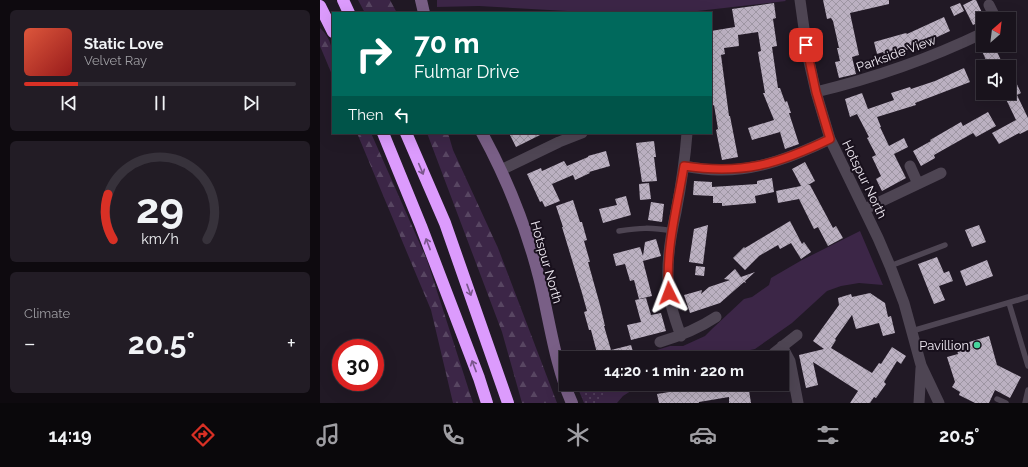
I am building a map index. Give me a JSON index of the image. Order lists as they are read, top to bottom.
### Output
{
  "streets": {
    "street": ["Parkside View", "Hotspur North"]
  },
  "crossings": [
    ["Parkside View", "Hotspur North"]
  ],
  "places": ["Pavillion"],
  "north": "top right",
  "page": {
    "turn": ["70 m", "Fulmar Drive"],
    "song": ["Static Love", "Velvet Ray"],
    "then": "Then",
    "tile": "Climate",
    "heat": ["−", "20.5°", "+"],
    "limit": "30",
    "trip": "14:20 · 1 min · 220 m",
    "tabs": ["14:19", "20.5°"],
    "gauge": ["29", "km/h"]
  }
}
